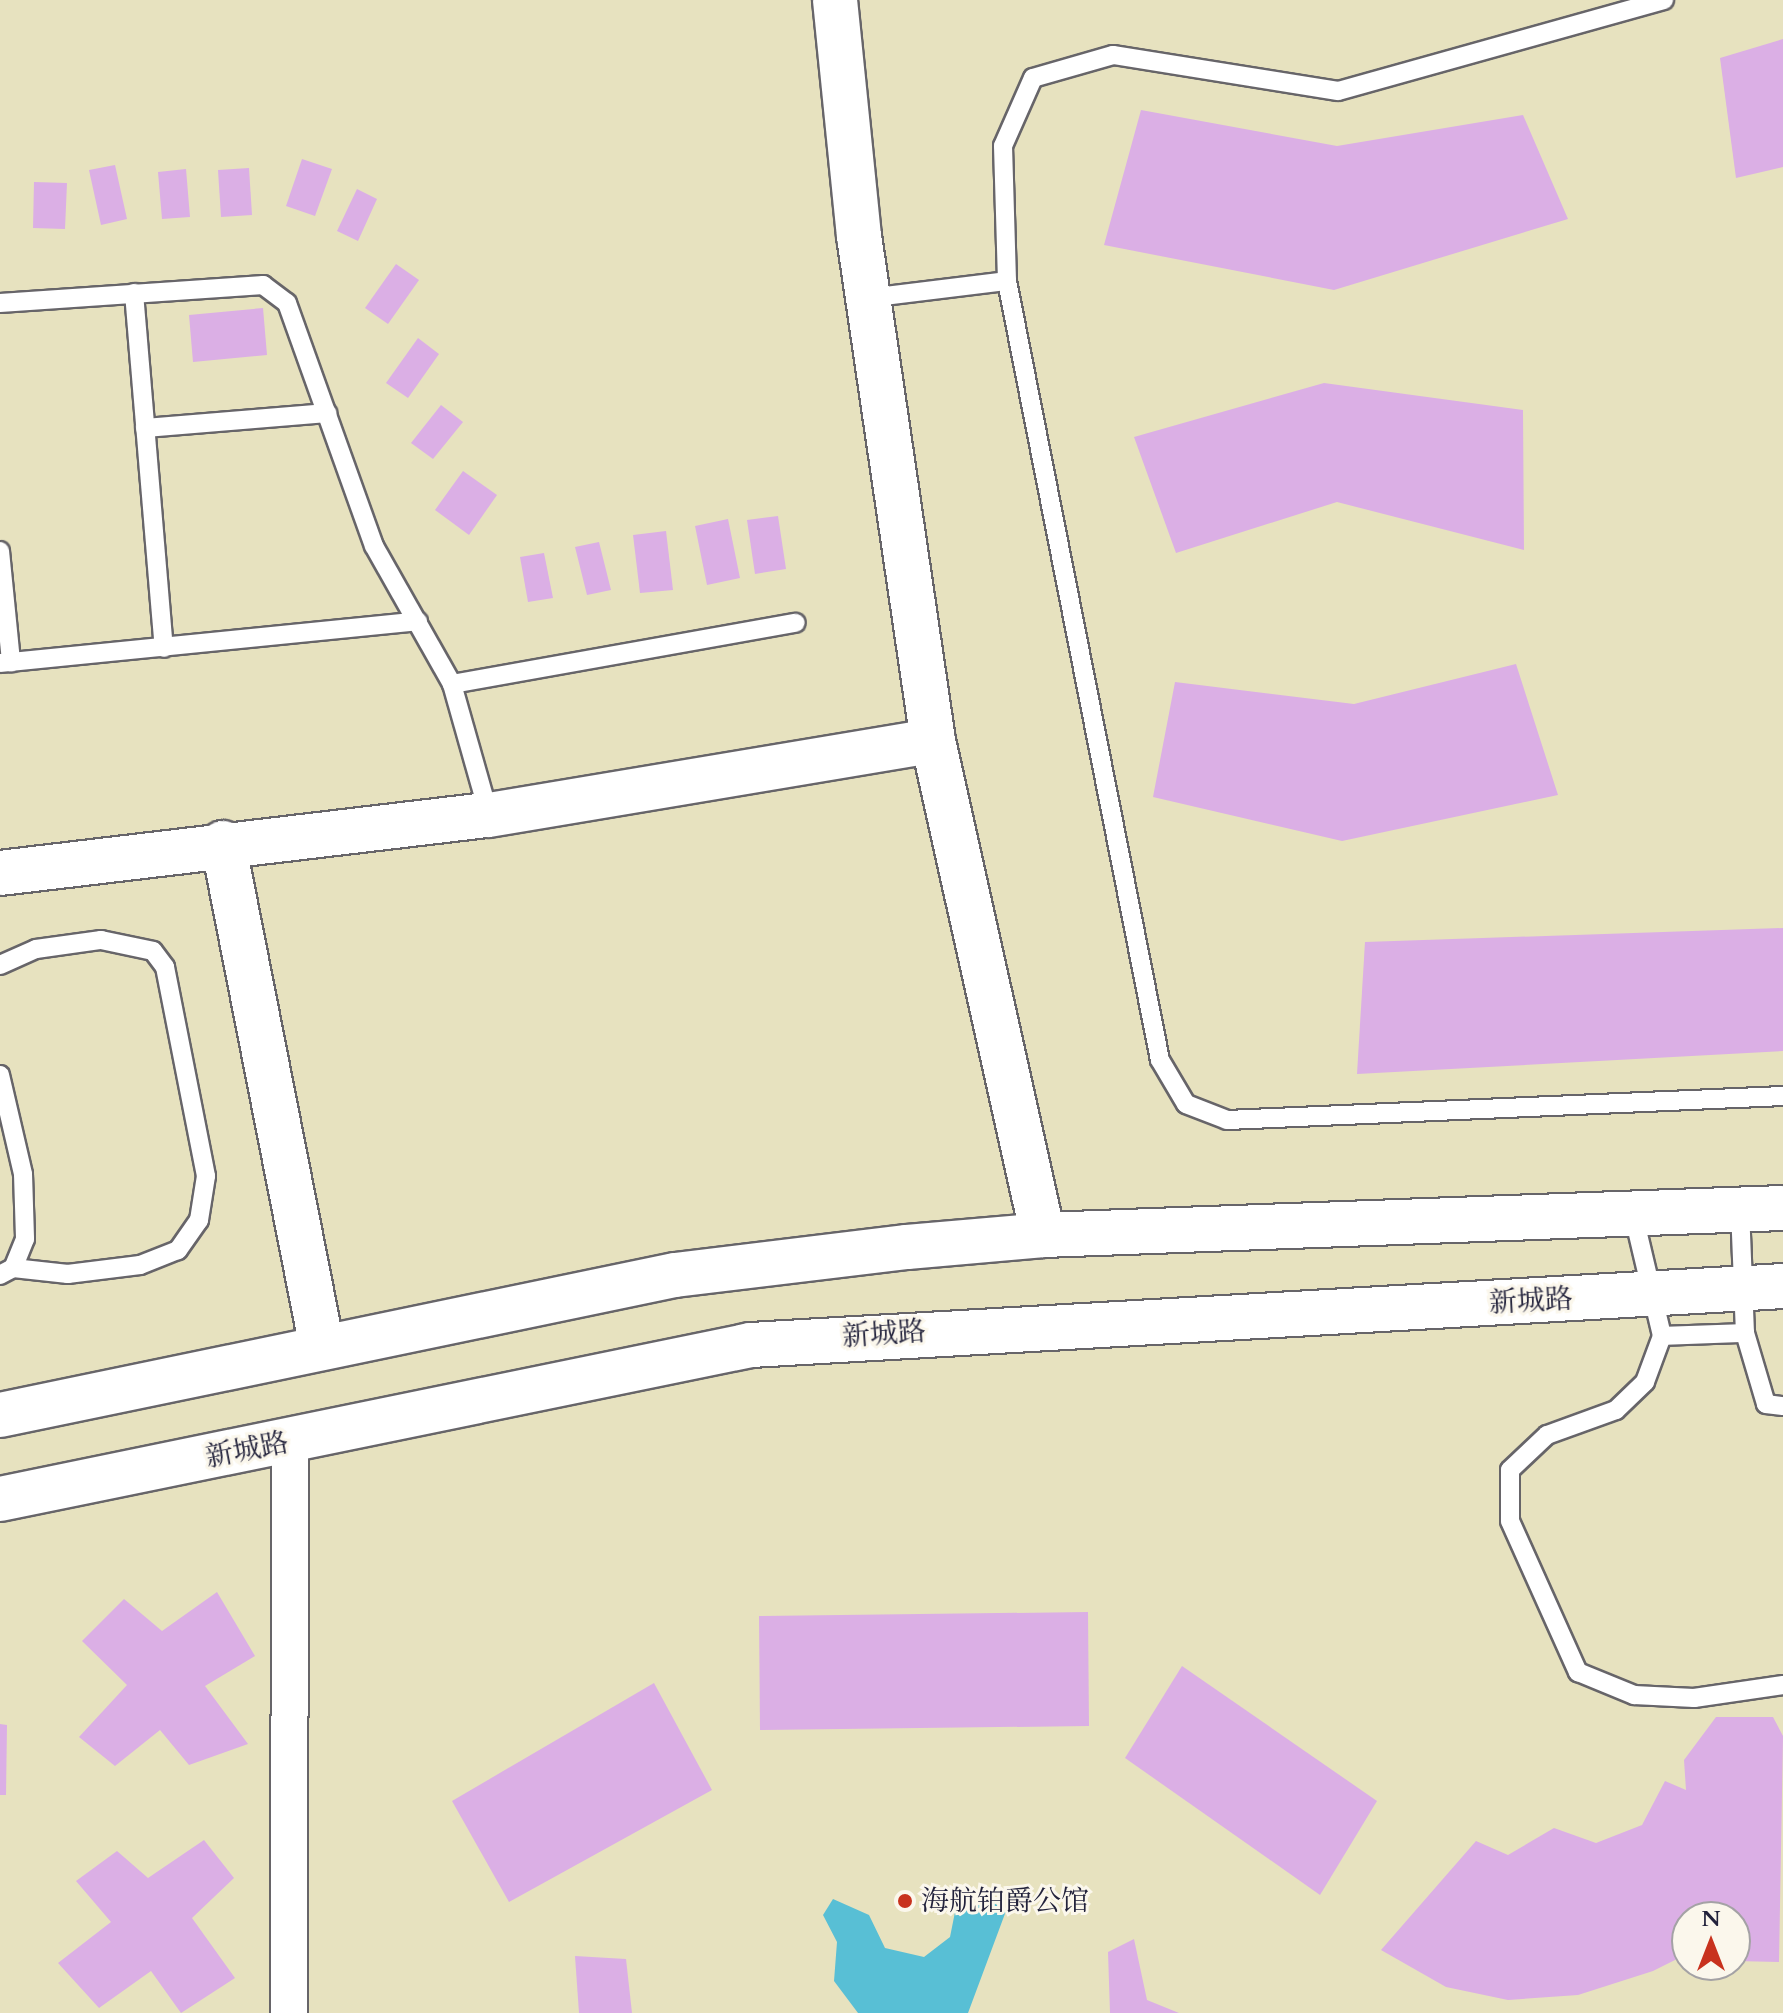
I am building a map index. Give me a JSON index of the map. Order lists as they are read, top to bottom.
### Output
{
  "streets": {
    "main road": ["新城路"]
  },
  "places": ["海航铂爵公馆"],
  "north": "top"
}
